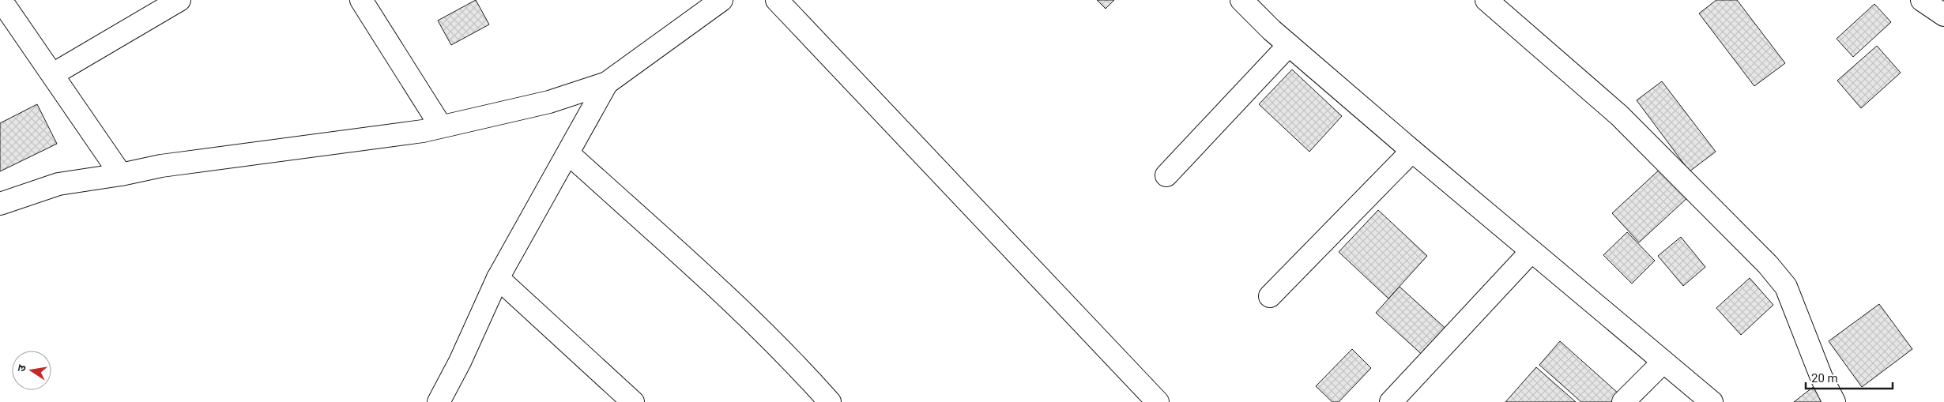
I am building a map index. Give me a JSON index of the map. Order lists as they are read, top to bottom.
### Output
{
  "scale_bar": "20 m",
  "north": "left"
}
